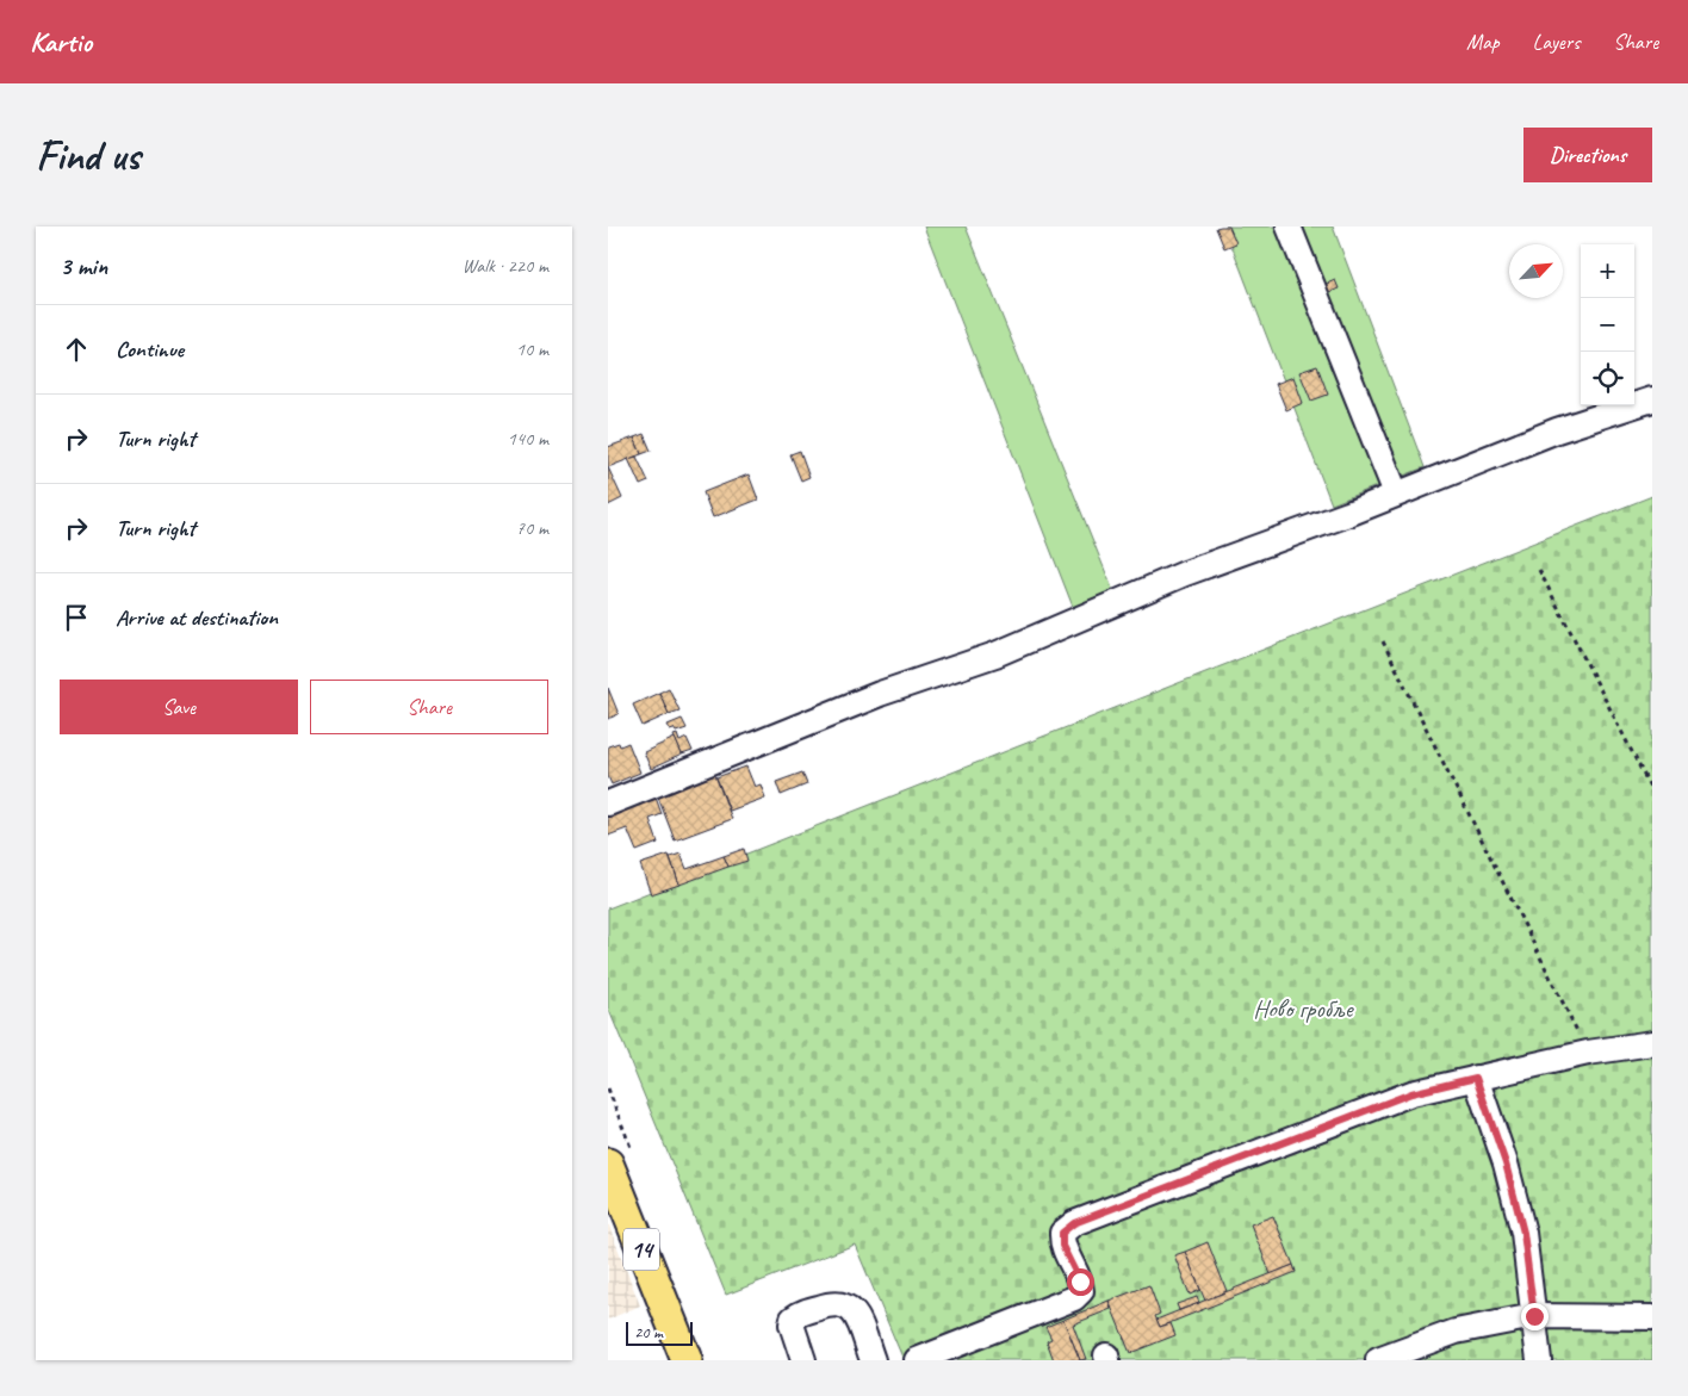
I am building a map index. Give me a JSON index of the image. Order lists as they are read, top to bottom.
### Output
{
  "streets": {
    "main road": ["14"]
  },
  "parks": ["Ново гробље"],
  "scale_bar": "20 m",
  "north": "top right",
  "page": {
    "header": "Kartio",
    "nav": ["Map", "Layers", "Share"],
    "buttons": [
      "Directions",
      ["Save", "Share"]
    ],
    "title": "Find us",
    "heading": ["3 min", "Walk · 220 m"],
    "map_buttons": ["+", "−"],
    "list": [
      ["Continue", "10 m"],
      ["Turn right", "140 m"],
      ["Turn right", "70 m"],
      "Arrive at destination"
    ],
    "scale": "20 m"
  }
}
